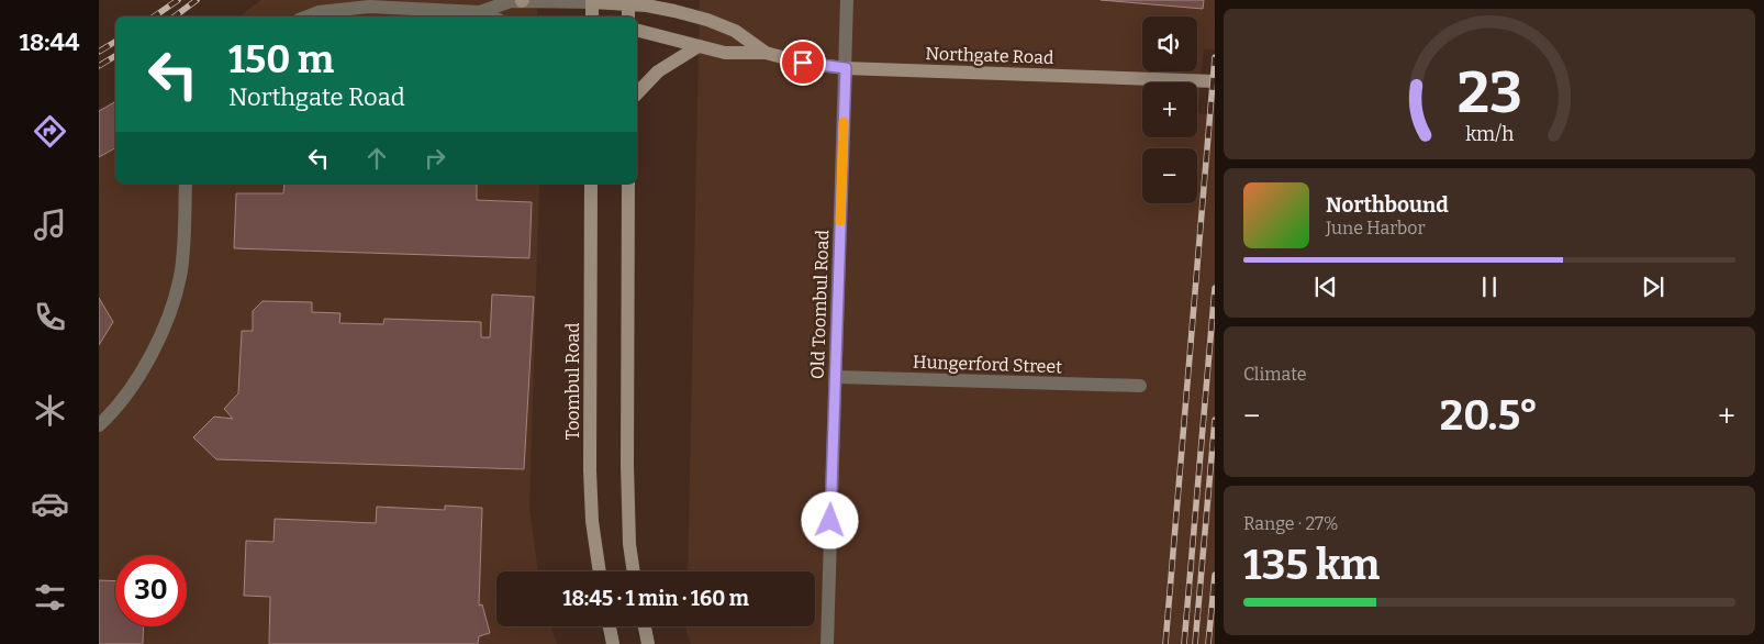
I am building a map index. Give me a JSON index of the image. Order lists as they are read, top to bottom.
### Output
{
  "streets": {
    "main road": ["Northgate Road", "Toombul Road"],
    "street": ["Old Toombul Road", "Hungerford Street"]
  },
  "crossings": [
    ["Northgate Road", "Old Toombul Road"],
    ["Old Toombul Road", "Hungerford Street"]
  ],
  "page": {
    "tabs": "18:44",
    "map_buttons": ["+", "−"],
    "turn": ["150 m", "Northgate Road"],
    "song": ["Northbound", "June Harbor"],
    "tile": [
      "Climate",
      ["Range · 27%", "135 km"]
    ],
    "heat": ["−", "20.5°", "+"],
    "limit": "30",
    "trip": "18:45 · 1 min · 160 m",
    "gauge": ["23", "km/h"]
  }
}
